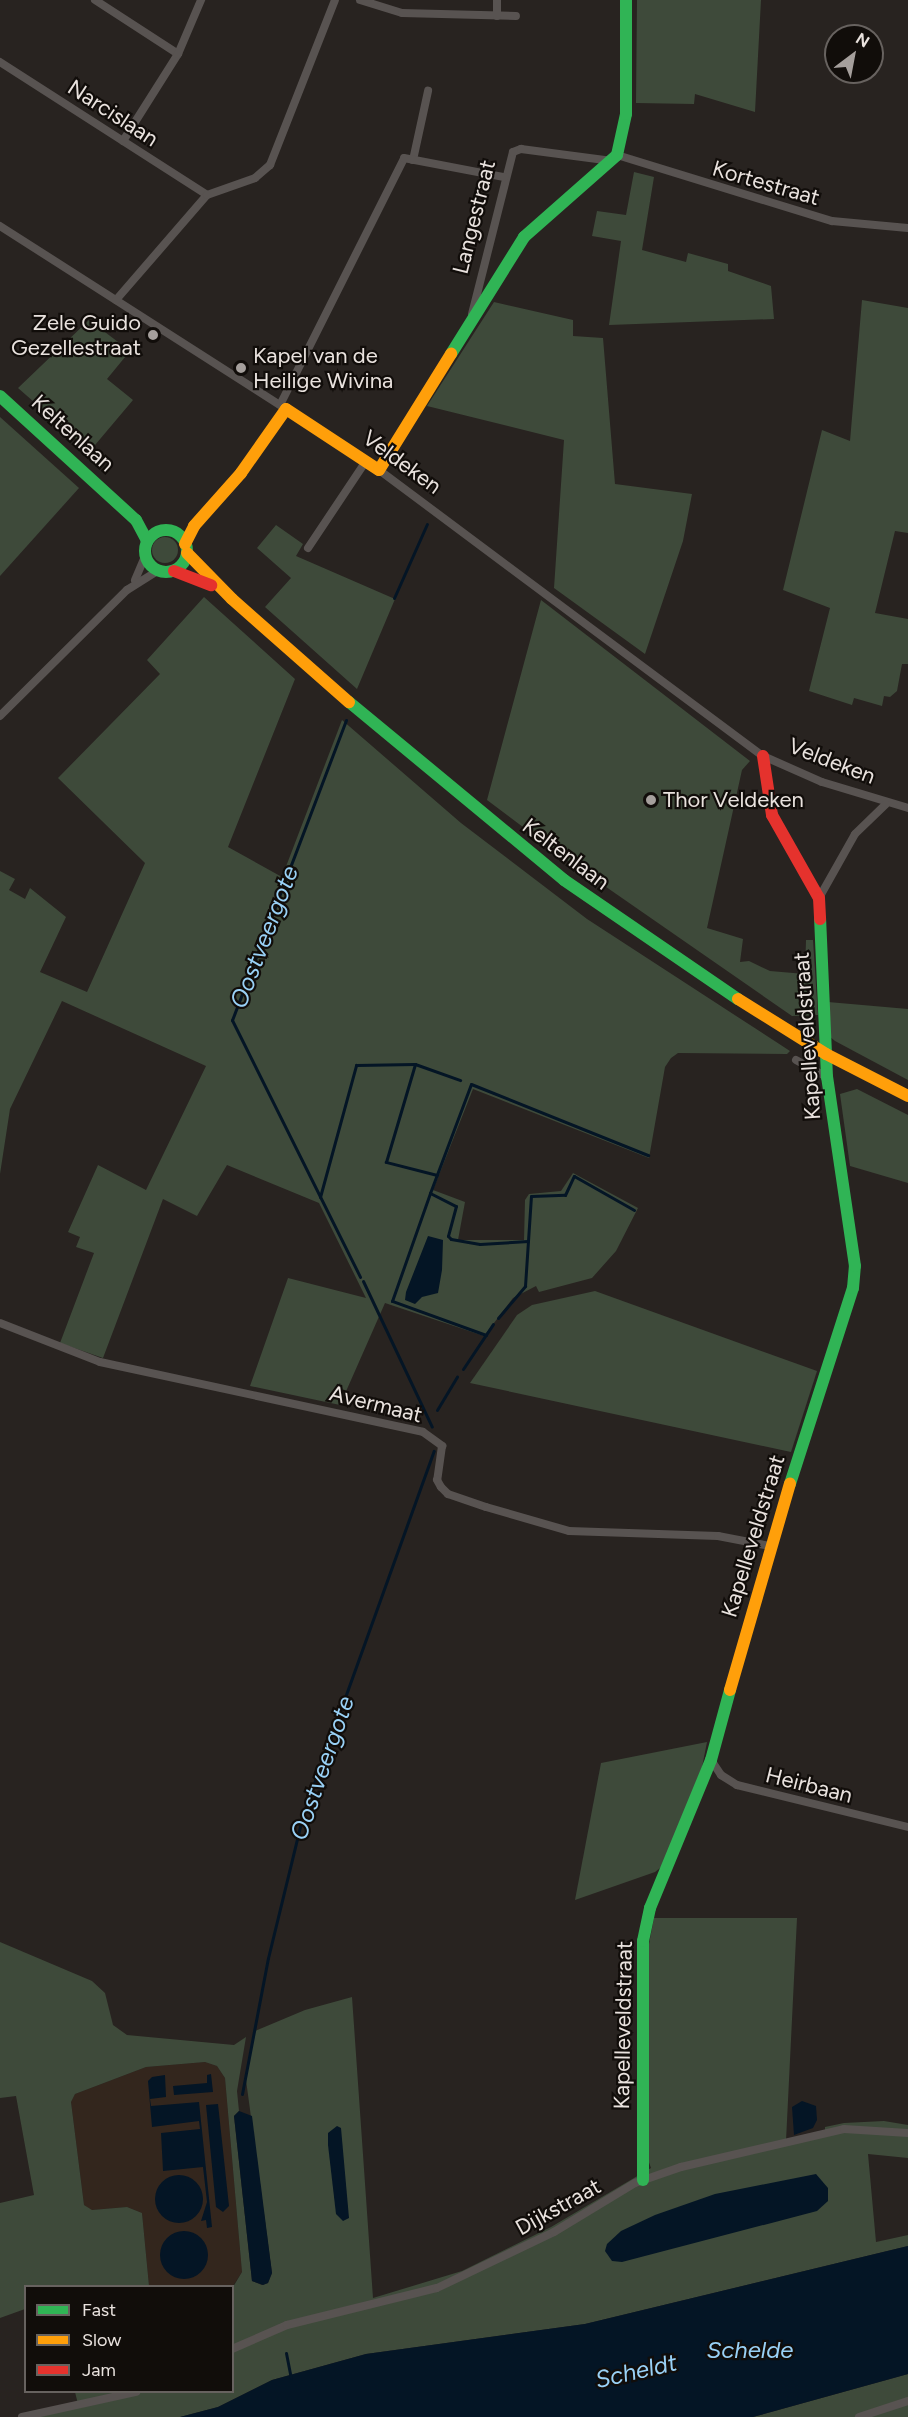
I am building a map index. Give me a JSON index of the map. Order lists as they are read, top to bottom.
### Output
{
  "streets": {
    "street": [
      "Narcislaan",
      "Kortestraat",
      "Langestraat",
      "Keltenlaan",
      "Veldeken",
      "Kapelleveldstraat",
      "Avermaat",
      "Heirbaan",
      "Dijkstraat"
    ]
  },
  "crossings": [
    ["Kortestraat", "Langestraat"],
    ["Langestraat", "Veldeken"],
    ["Keltenlaan", "Kapelleveldstraat"],
    ["Veldeken", "Kapelleveldstraat"],
    ["Kapelleveldstraat", "Avermaat"],
    ["Kapelleveldstraat", "Heirbaan"],
    ["Kapelleveldstraat", "Dijkstraat"]
  ],
  "water": ["Oostveergote", "Schelde", "Scheldt"],
  "places": ["Zele Guido Gezellestraat", "Kapel van de Heilige Wivina", "Thor Veldeken"],
  "legend": ["Fast", "Slow", "Jam"],
  "north": "top right"
}
